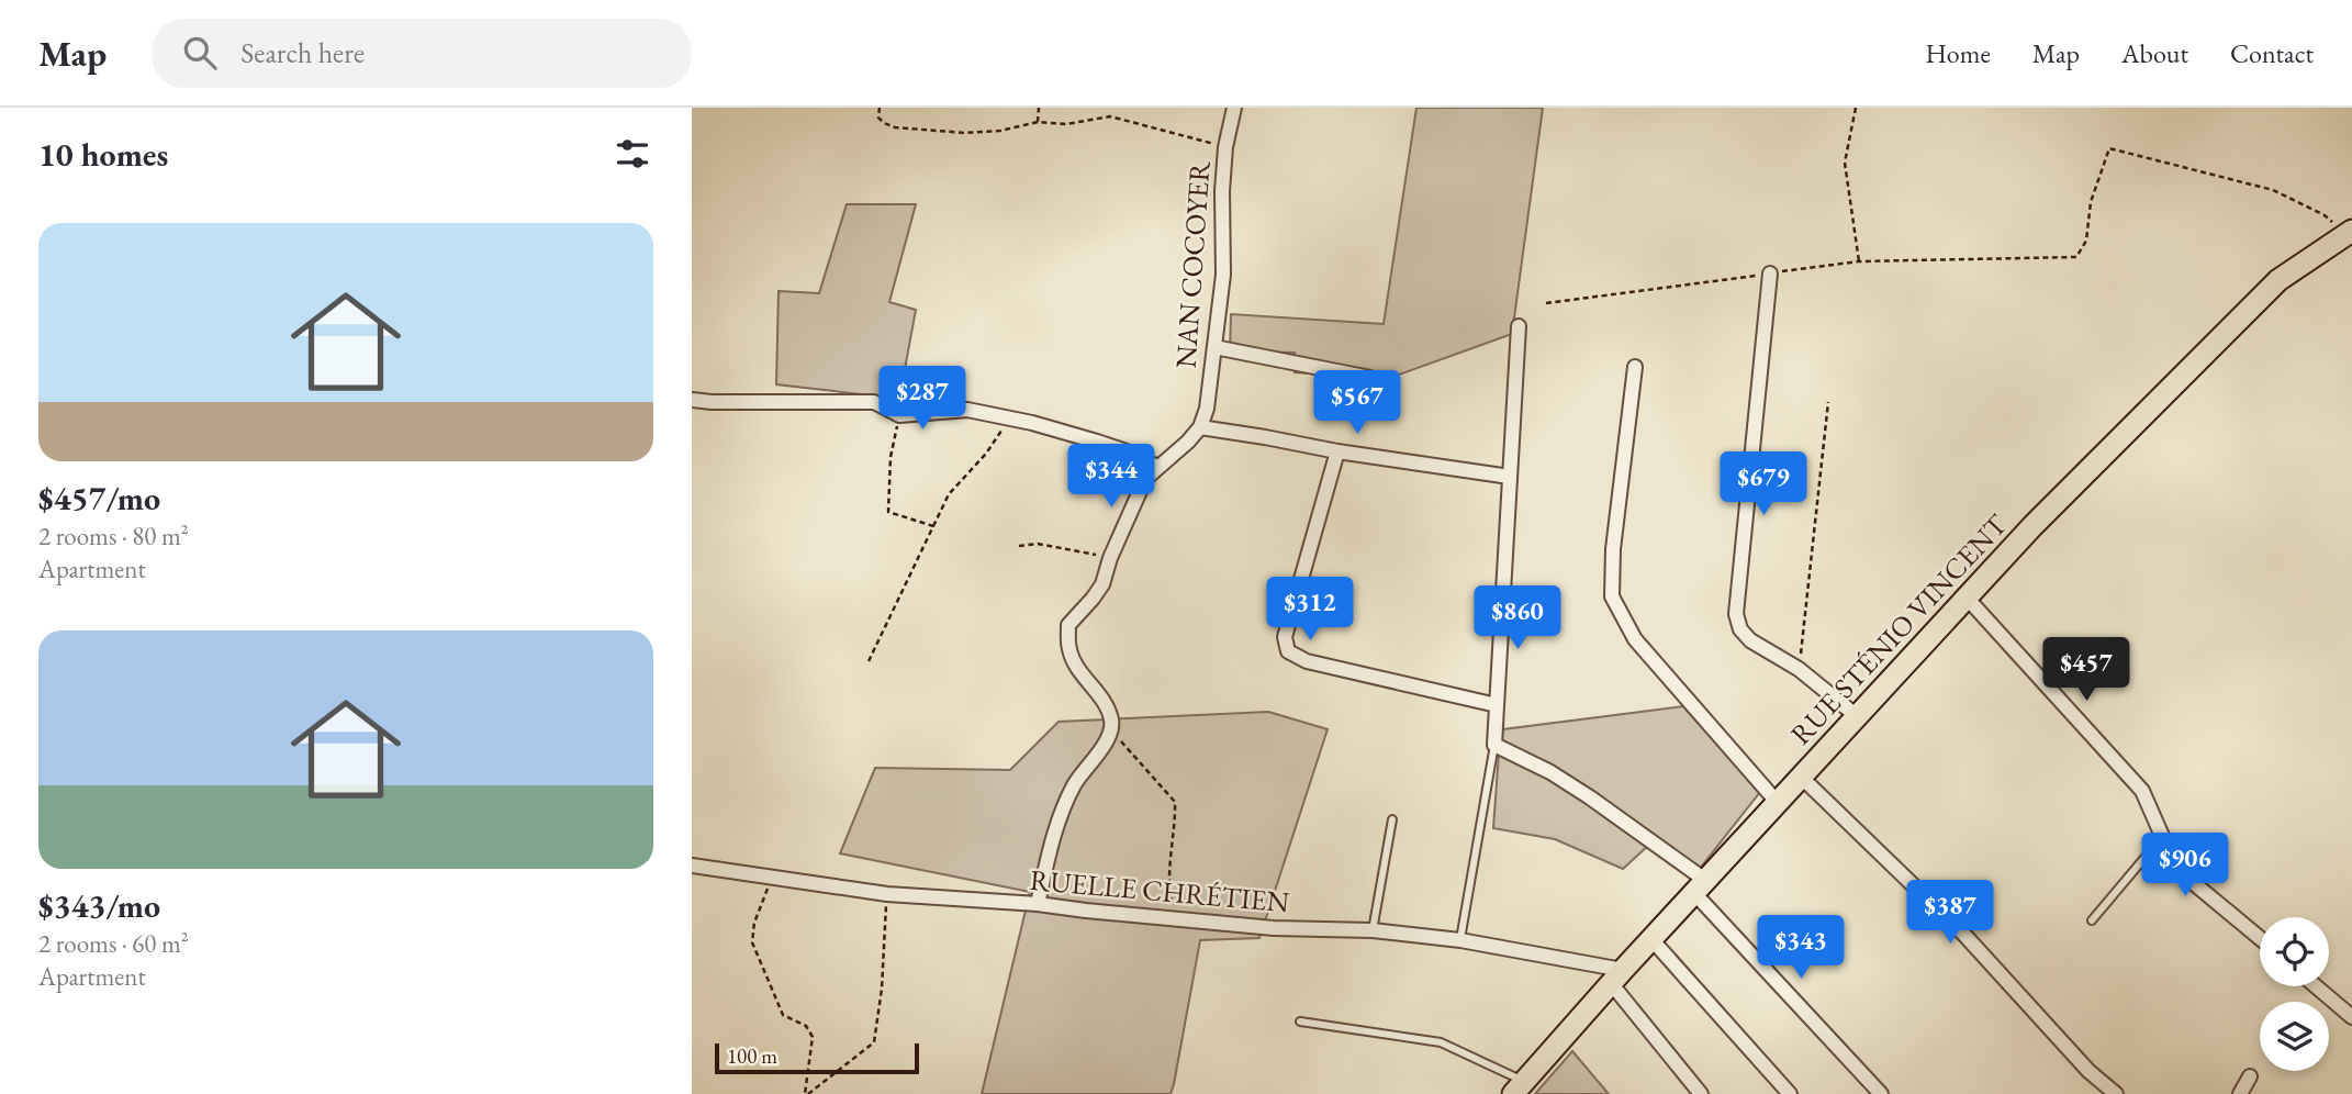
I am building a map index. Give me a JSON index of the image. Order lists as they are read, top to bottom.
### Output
{
  "streets": {
    "main road": ["RUE STÉNIO VINCENT"],
    "street": ["NAN COCOYER", "RUELLE CHRÉTIEN"]
  },
  "crossings": [
    ["RUE STÉNIO VINCENT", "RUELLE CHRÉTIEN"]
  ],
  "scale_bar": "100 m",
  "page": {
    "header": "Map",
    "search": "Search here",
    "nav": [
      "Home",
      "Map",
      "About",
      "Contact"
    ],
    "heading": "10 homes",
    "list": [
      {
        "name": "$457/mo",
        "note": "2 rooms · 80 m² · Apartment"
      },
      {
        "name": "$343/mo",
        "note": "2 rooms · 60 m² · Apartment"
      }
    ],
    "price": [
      "$287",
      "$567",
      "$344",
      "$679",
      "$312",
      "$860",
      "$457",
      "$906",
      "$387",
      "$343"
    ],
    "scale": "100 m"
  }
}
